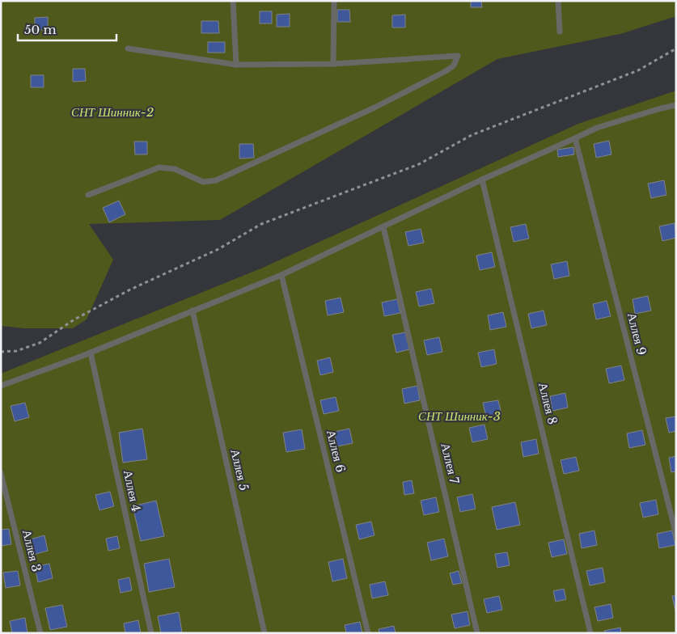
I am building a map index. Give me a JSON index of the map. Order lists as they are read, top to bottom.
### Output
{
  "streets": {
    "lane": [
      "Аллея 9",
      "Аллея 8",
      "Аллея 6",
      "Аллея 7",
      "Аллея 5",
      "Аллея 4",
      "Аллея 3"
    ]
  },
  "parks": ["СНТ Шинник-2", "СНТ Шинник-3"],
  "scale_bar": "50 m"
}
